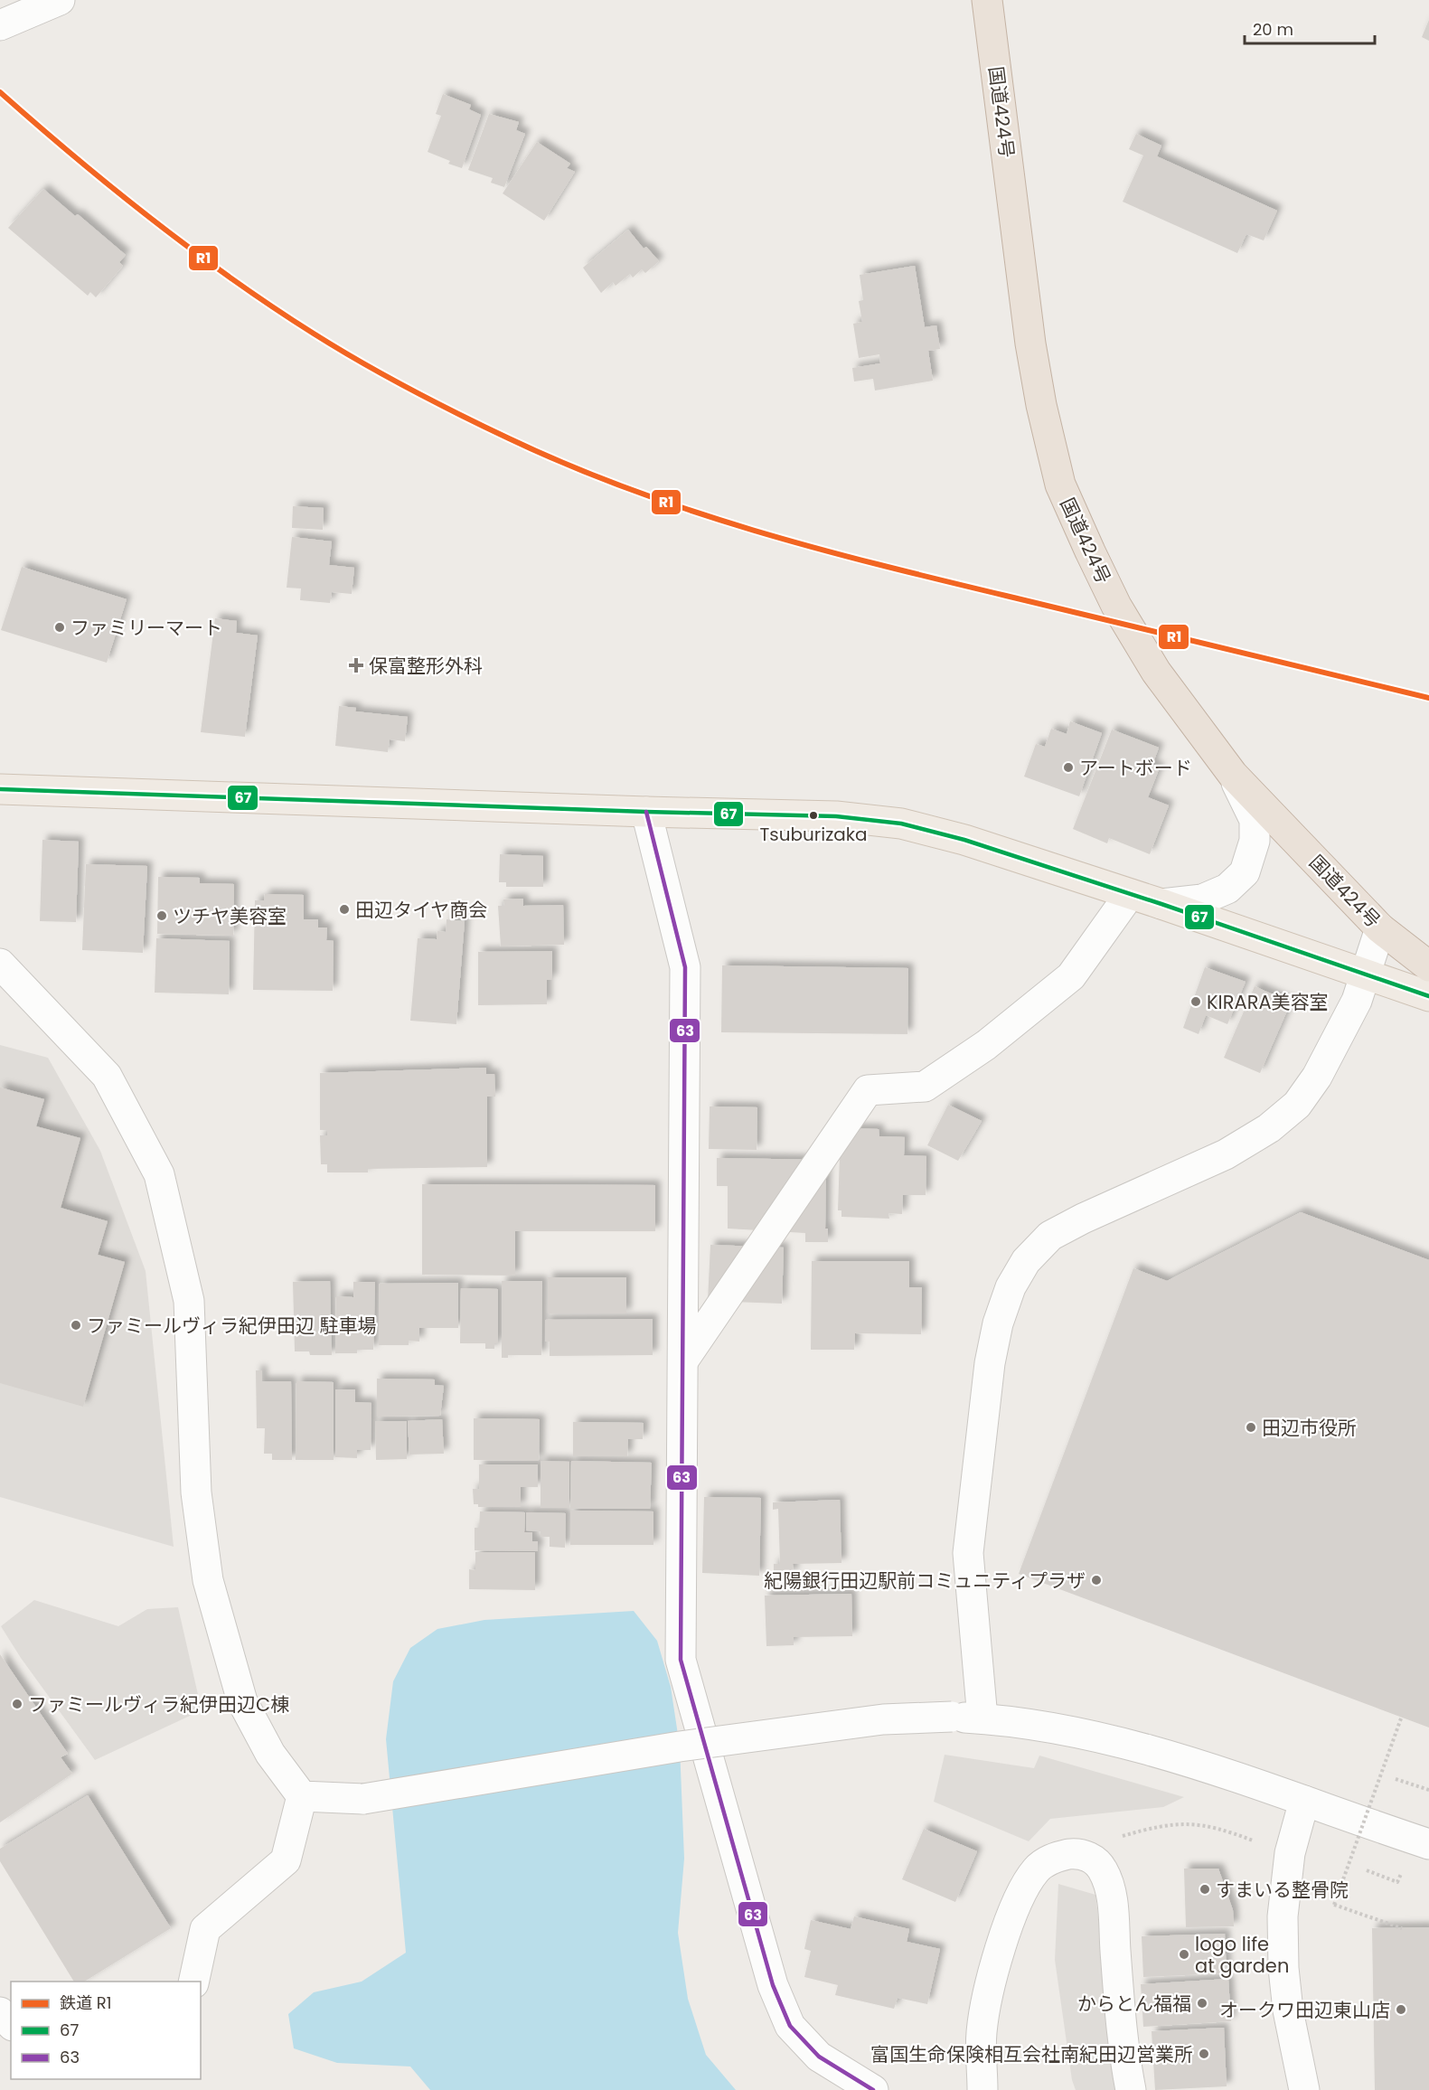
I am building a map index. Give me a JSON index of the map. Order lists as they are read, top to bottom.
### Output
{
  "streets": {
    "highway": ["国道424号"]
  },
  "places": {
    "other": [
      "ファミリーマート",
      "アートボード",
      "Tsuburizaka",
      "田辺タイヤ商会",
      "ツチヤ美容室",
      "KIRARA美容室",
      "ファミールヴィラ紀伊田辺 駐車場",
      "田辺市役所",
      "紀陽銀行田辺駅前コミュニティプラザ",
      "ファミールヴィラ紀伊田辺C棟",
      "すまいる整骨院",
      "logo life at garden",
      "からとん福福",
      "オークワ田辺東山店",
      "富国生命保険相互会社南紀田辺営業所"
    ],
    "health": ["保富整形外科"]
  },
  "lines": ["rail line R1", "transit line 67", "transit line 63"],
  "legend": ["鉄道 R1", "67", "63"],
  "scale_bar": "20 m"
}
